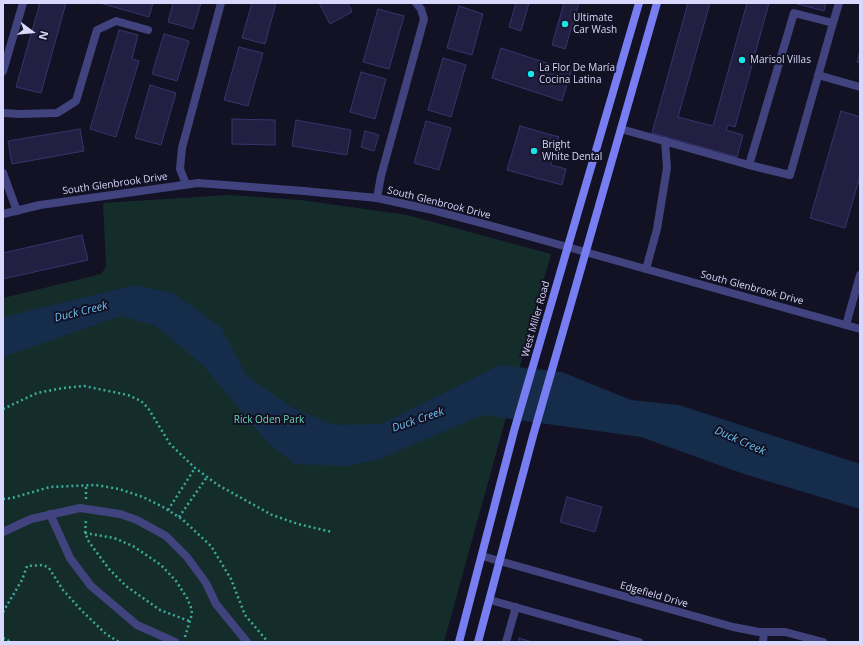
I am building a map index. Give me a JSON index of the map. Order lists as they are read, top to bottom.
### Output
{
  "streets": {
    "main road": ["West Miller Road"],
    "street": ["South Glenbrook Drive", "Edgefield Drive"]
  },
  "crossings": [
    ["South Glenbrook Drive", "West Miller Road"],
    ["West Miller Road", "Edgefield Drive"]
  ],
  "water": ["Duck Creek"],
  "parks": ["Rick Oden Park"],
  "places": [
    "Ultimate Car Wash",
    "Marisol Villas",
    "La Flor De María Cocina Latina",
    "Bright White Dental"
  ],
  "north": "right"
}
